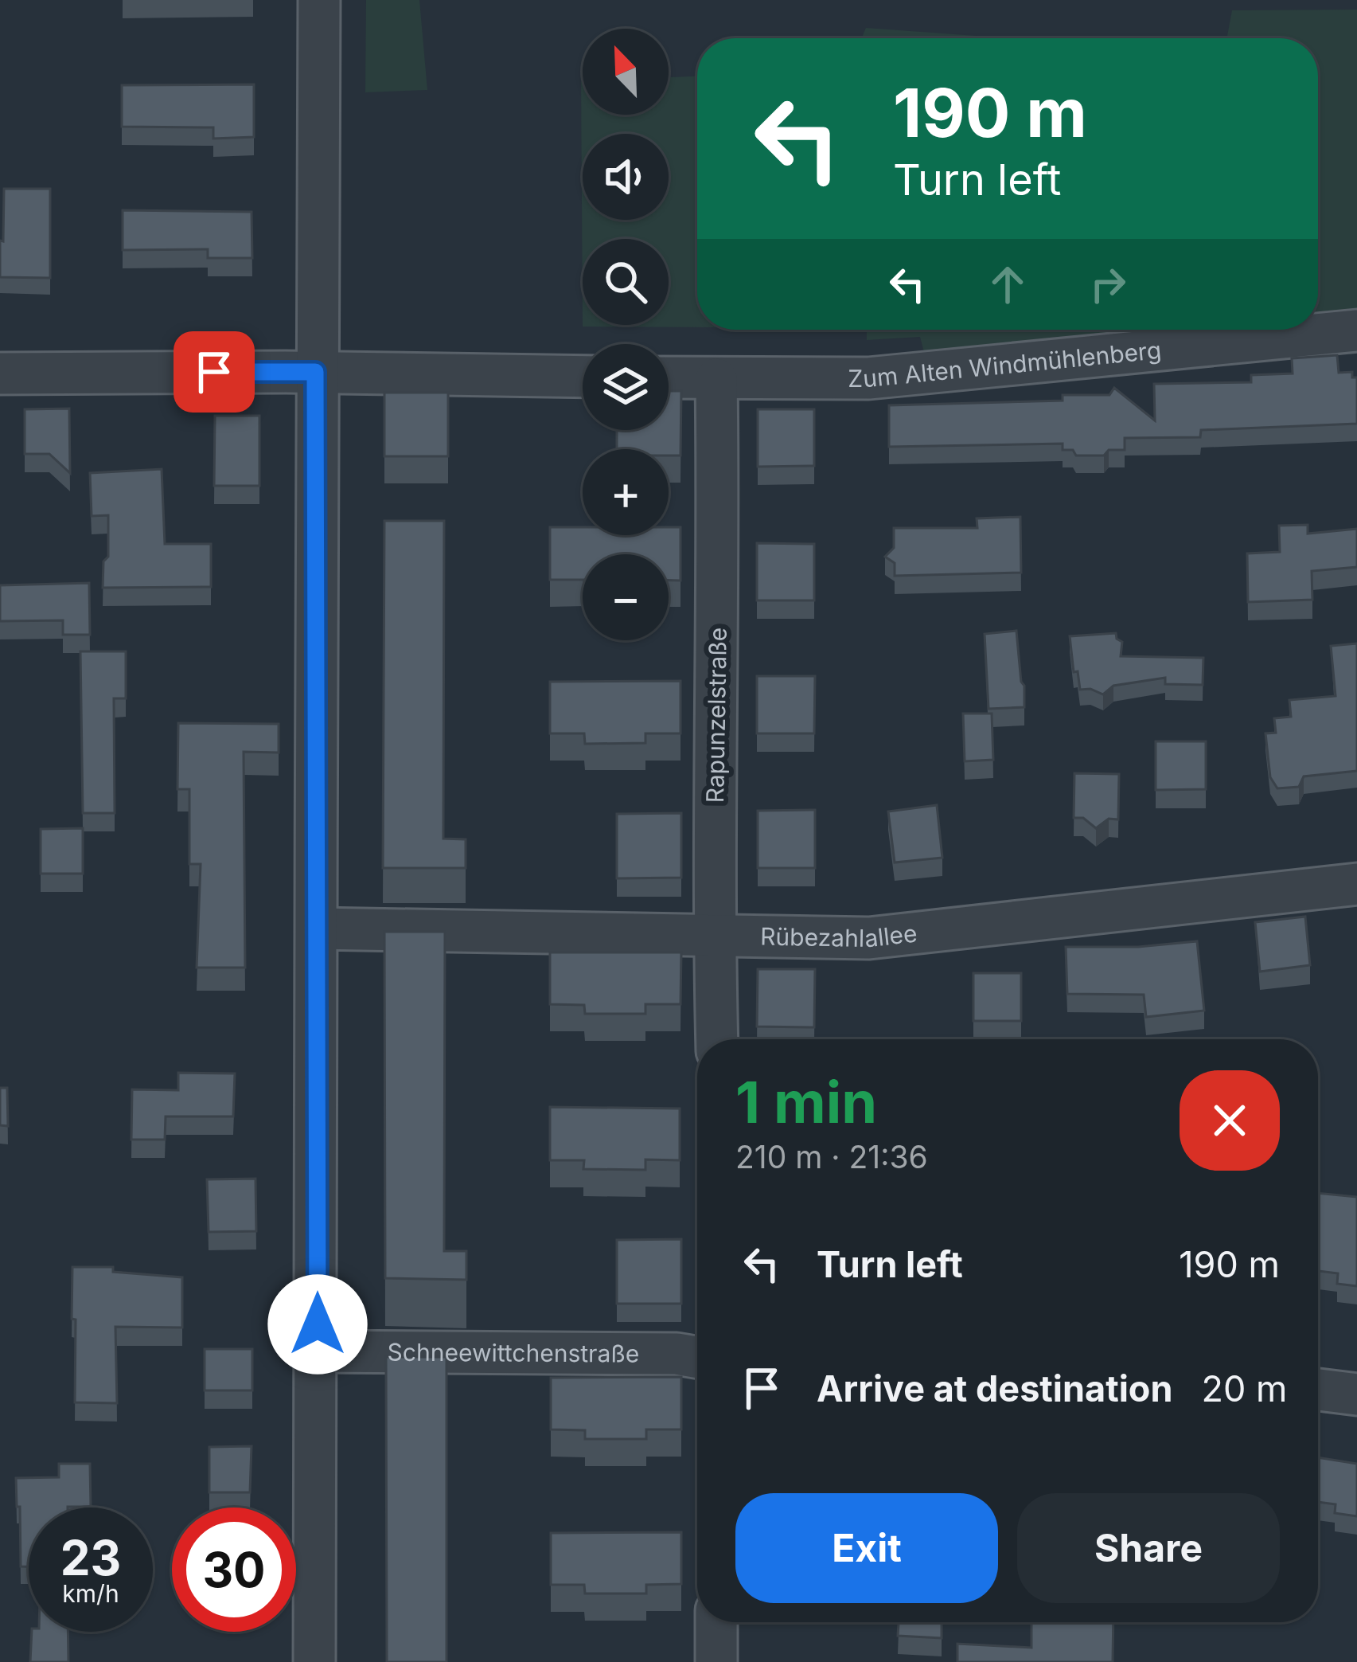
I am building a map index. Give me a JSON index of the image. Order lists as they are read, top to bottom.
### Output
{
  "streets": {
    "street": [
      "Zum Alten Windmühlenberg",
      "Rapunzelstraße",
      "Rübezahlallee",
      "Schneewittchenstraße"
    ]
  },
  "crossings": [
    ["Zum Alten Windmühlenberg", "Rapunzelstraße"],
    ["Rapunzelstraße", "Rübezahlallee"]
  ],
  "north": "top left",
  "page": {
    "map_buttons": ["+", "−"],
    "turn": ["190 m", "Turn left"],
    "heading": ["1 min", "210 m · 21:36"],
    "list": [
      {
        "name": "Turn left",
        "value": "190 m"
      },
      {
        "name": "Arrive at destination",
        "value": "20 m"
      }
    ],
    "buttons": ["Exit", "Share"],
    "speed": "23 km/h",
    "limit": "30"
  }
}
